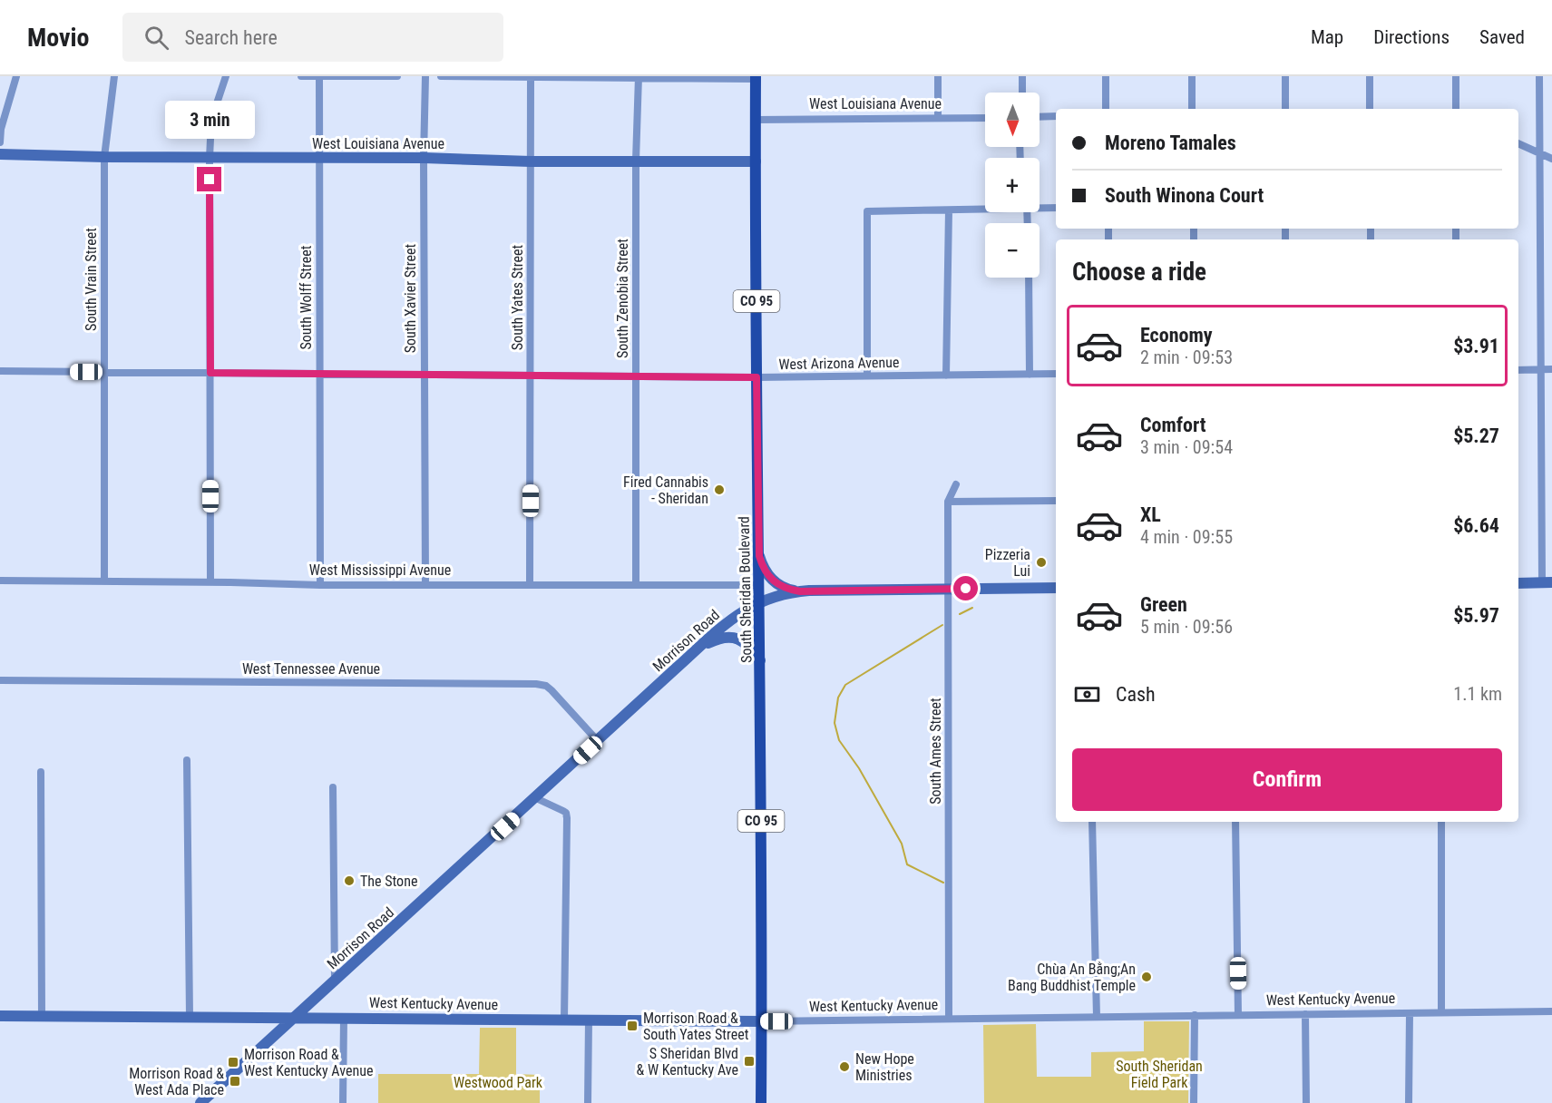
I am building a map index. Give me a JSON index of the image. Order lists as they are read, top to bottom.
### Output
{
  "streets": {
    "main road": ["CO 95", "South Sheridan Boulevard"],
    "street": [
      "West Louisiana Avenue",
      "South Vrain Street",
      "South Wolff Street",
      "South Yates Street",
      "South Xavier Street",
      "South Zenobia Street",
      "West Arizona Avenue",
      "West Mississippi Avenue",
      "Morrison Road",
      "West Tennessee Avenue",
      "South Ames Street",
      "West Kentucky Avenue"
    ]
  },
  "crossings": [
    ["West Louisiana Avenue", "South Vrain Street"],
    ["West Louisiana Avenue", "South Wolff Street"],
    ["West Louisiana Avenue", "South Yates Street"],
    ["West Louisiana Avenue", "South Xavier Street"],
    ["West Louisiana Avenue", "South Zenobia Street"],
    ["West Louisiana Avenue", "South Sheridan Boulevard"],
    ["South Vrain Street", "West Arizona Avenue"],
    ["South Vrain Street", "West Mississippi Avenue"],
    ["South Wolff Street", "West Arizona Avenue"],
    ["South Wolff Street", "West Mississippi Avenue"],
    ["South Yates Street", "West Arizona Avenue"],
    ["South Yates Street", "West Mississippi Avenue"],
    ["South Xavier Street", "West Arizona Avenue"],
    ["South Xavier Street", "West Mississippi Avenue"],
    ["South Zenobia Street", "West Arizona Avenue"],
    ["South Zenobia Street", "West Mississippi Avenue"],
    ["West Arizona Avenue", "South Sheridan Boulevard"],
    ["West Mississippi Avenue", "South Sheridan Boulevard"],
    ["South Sheridan Boulevard", "Morrison Road"],
    ["South Sheridan Boulevard", "West Kentucky Avenue"],
    ["Morrison Road", "West Tennessee Avenue"],
    ["Morrison Road", "West Kentucky Avenue"],
    ["South Ames Street", "West Kentucky Avenue"]
  ],
  "parks": ["South Sheridan Field Park", "Westwood Park"],
  "places": {
    "other": [
      "Fired Cannabis - Sheridan",
      "Pizzeria Lui",
      "The Stone",
      "Chùa An Bằng;An Bang Buddhist Temple",
      "New Hope Ministries"
    ],
    "transit": [
      "Morrison Road & South Yates Street",
      "S Sheridan Blvd & W Kentucky Ave",
      "Morrison Road & West Kentucky Avenue",
      "Morrison Road & West Ada Place"
    ]
  },
  "north": "bottom",
  "page": {
    "header": "Movio",
    "search": "Search here",
    "nav": ["Map", "Directions", "Saved"],
    "map_buttons": ["+", "−"],
    "bubble": "3 min",
    "banner": ["Moreno Tamales", "South Winona Court"],
    "heading": "Choose a ride",
    "list": [
      {
        "name": "Economy",
        "note": "2 min · 09:53",
        "value": "$3.91"
      },
      {
        "name": "Comfort",
        "note": "3 min · 09:54",
        "value": "$5.27"
      },
      {
        "name": "XL",
        "note": "4 min · 09:55",
        "value": "$6.64"
      },
      {
        "name": "Green",
        "note": "5 min · 09:56",
        "value": "$5.97"
      }
    ],
    "pay": ["Cash", "1.1 km"],
    "buttons": "Confirm"
  }
}
